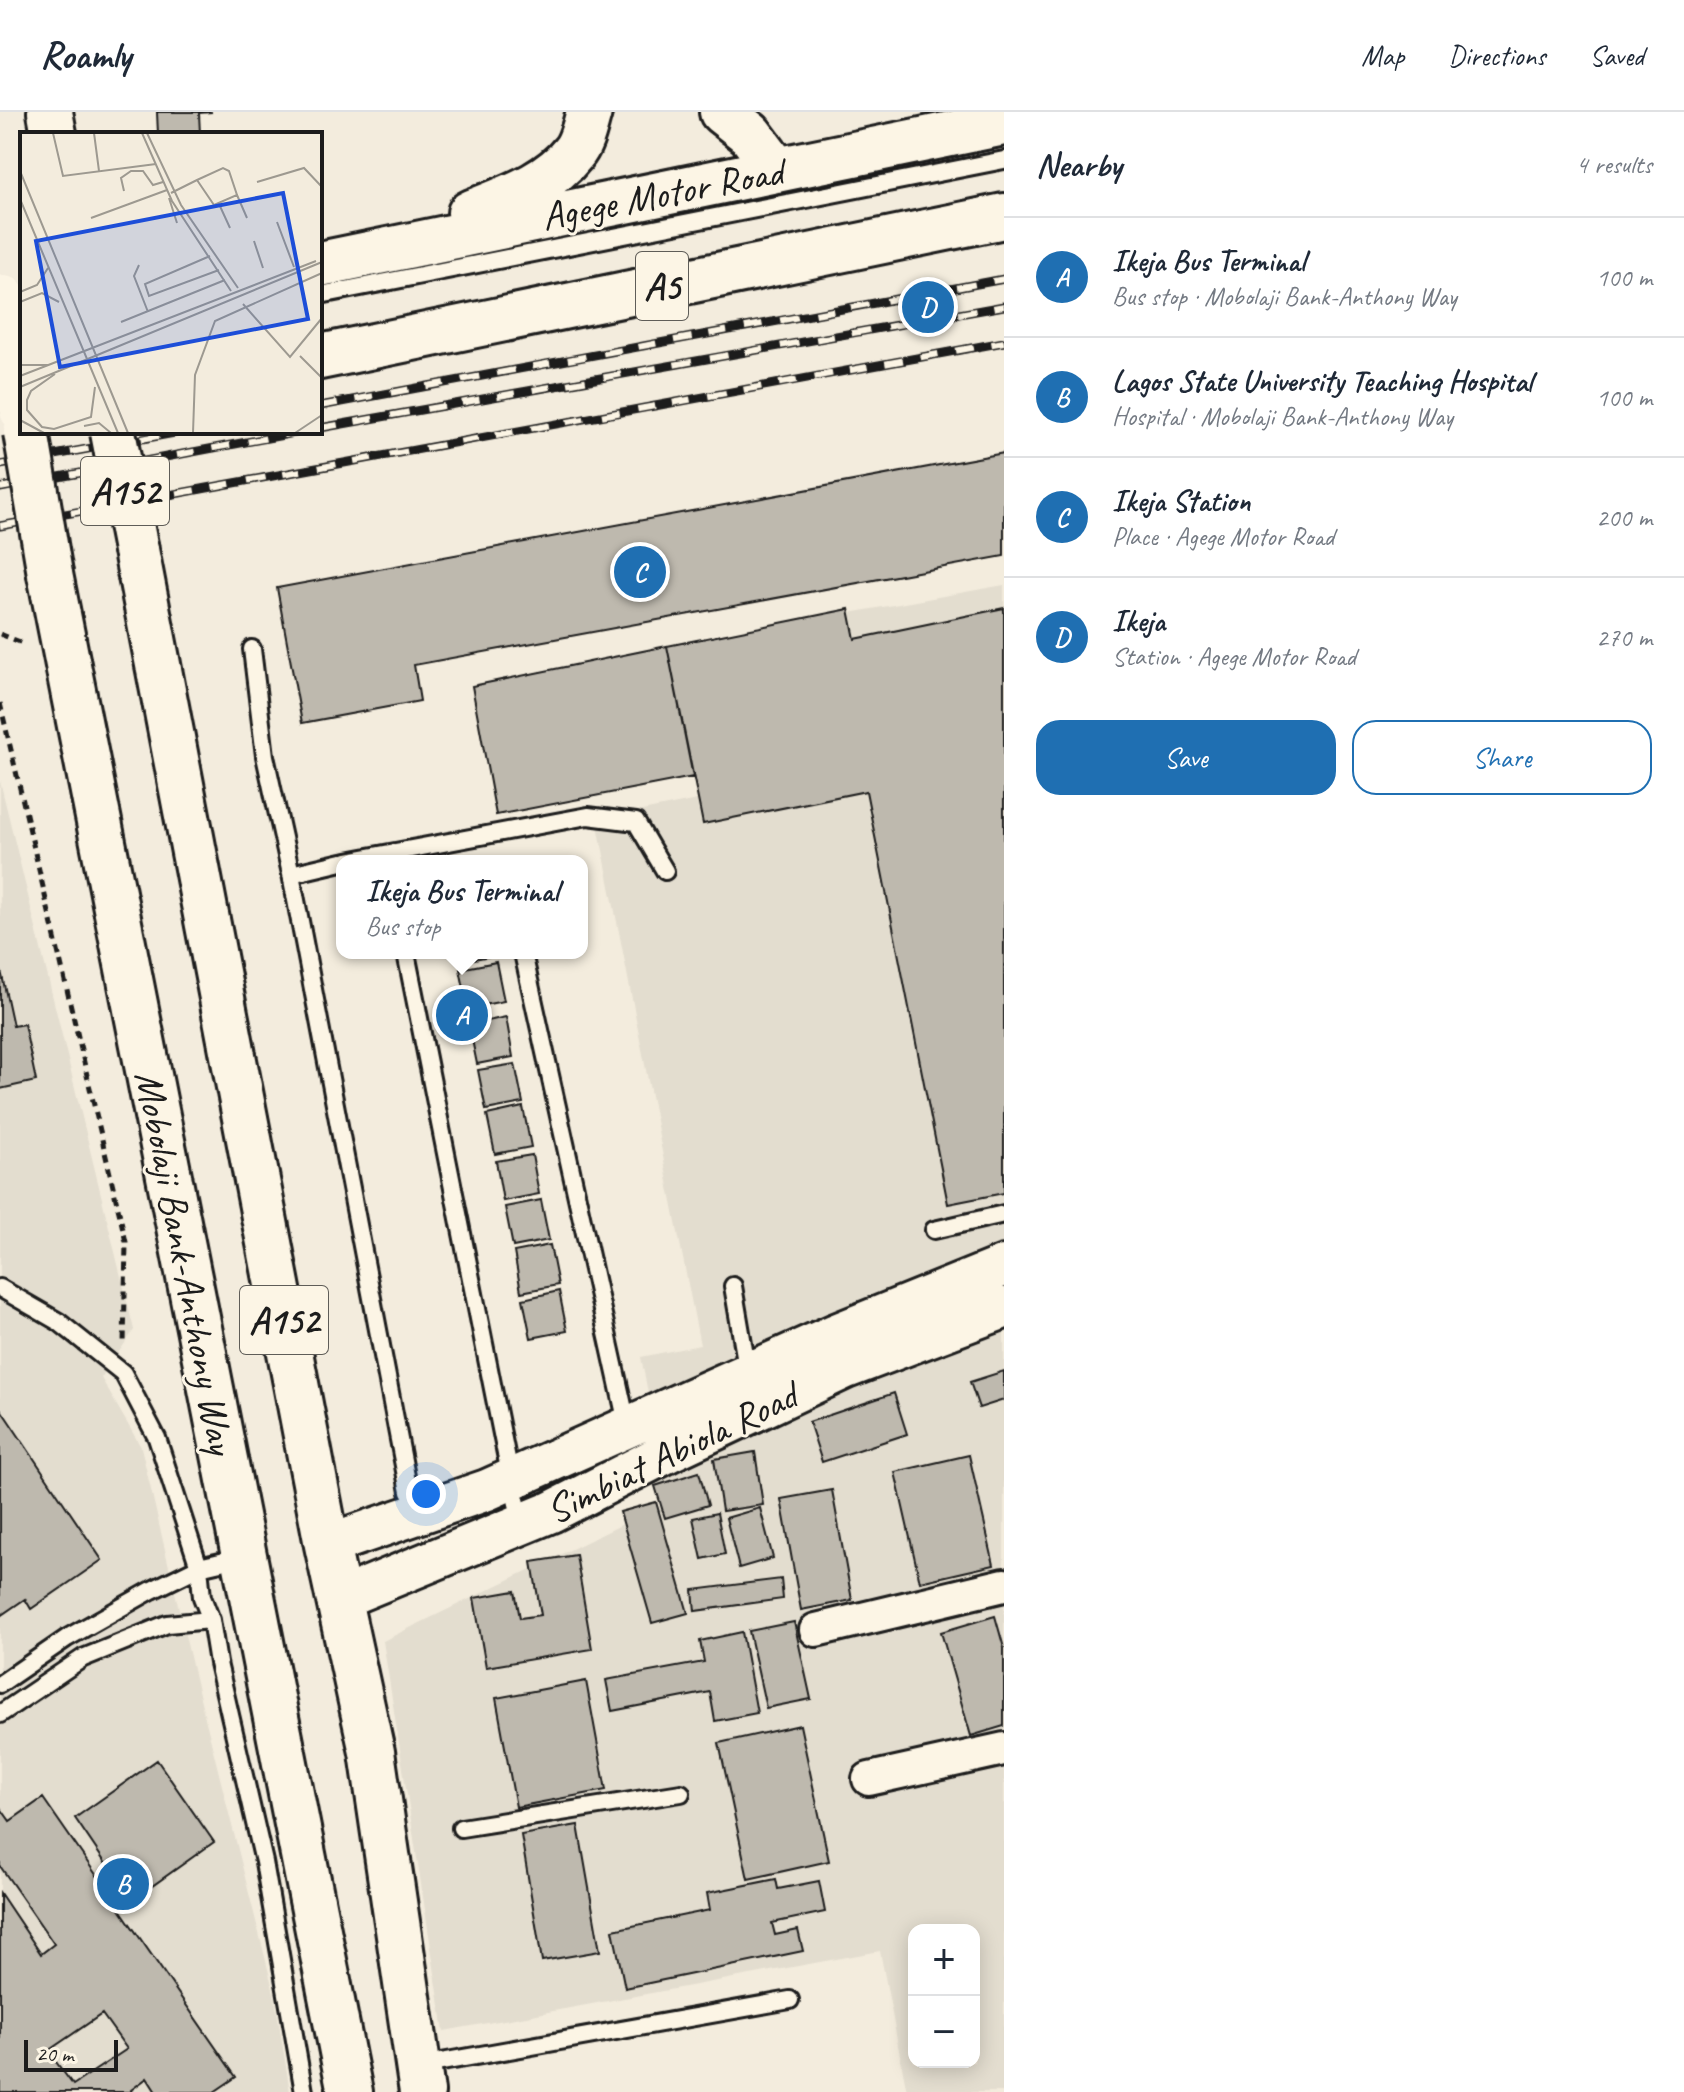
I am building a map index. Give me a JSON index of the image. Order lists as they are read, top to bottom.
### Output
{
  "streets": {
    "main road": [
      "Agege Motor Road",
      "A5",
      "A152",
      "Mobolaji Bank-Anthony Way"
    ],
    "street": ["Simbiat Abiola Road"]
  },
  "crossings": [
    ["A152", "Simbiat Abiola Road"]
  ],
  "scale_bar": "20 m",
  "page": {
    "header": "Roamly",
    "nav": ["Map", "Directions", "Saved"],
    "heading": ["Nearby", "4 results"],
    "list": [
      {
        "mark": "A",
        "name": "Ikeja Bus Terminal",
        "note": "Bus stop · Mobolaji Bank-Anthony Way",
        "value": "100 m"
      },
      {
        "mark": "B",
        "name": "Lagos State University Teaching Hospital",
        "note": "Hospital · Mobolaji Bank-Anthony Way",
        "value": "100 m"
      },
      {
        "mark": "C",
        "name": "Ikeja Station",
        "note": "Place · Agege Motor Road",
        "value": "200 m"
      },
      {
        "mark": "D",
        "name": "Ikeja",
        "note": "Station · Agege Motor Road",
        "value": "270 m"
      }
    ],
    "pins": [
      "D",
      "C",
      "A",
      "B"
    ],
    "buttons": ["Save", "Share"],
    "popup": ["Ikeja Bus Terminal", "Bus stop"],
    "map_buttons": ["+", "−"],
    "scale": "20 m"
  }
}
